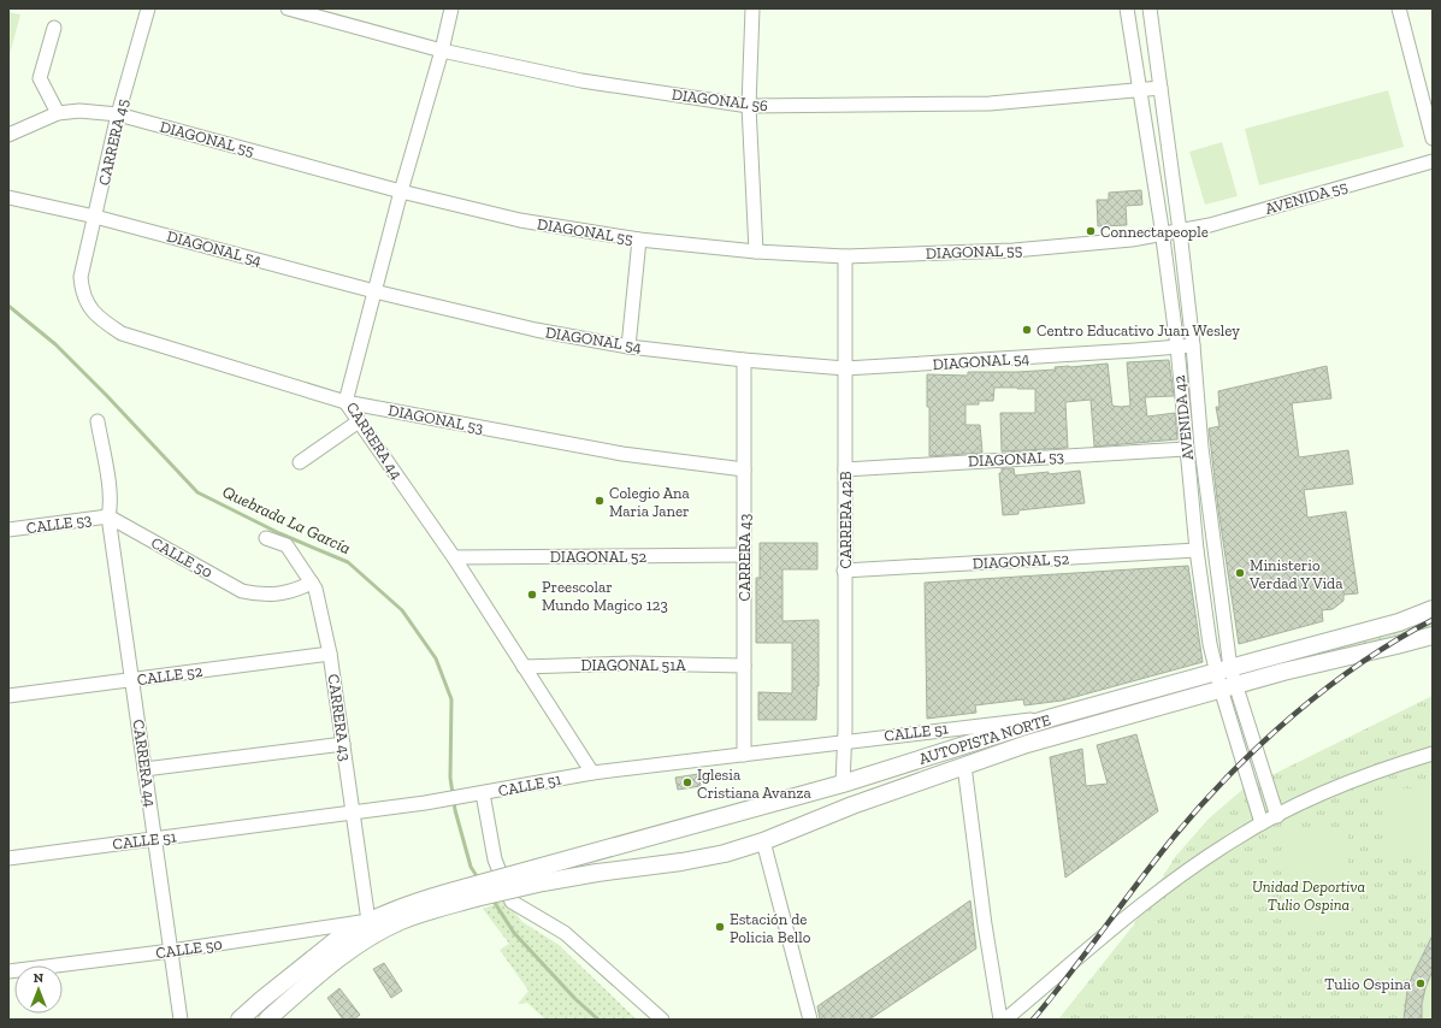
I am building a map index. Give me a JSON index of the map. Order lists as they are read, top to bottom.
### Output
{
  "streets": {
    "main road": ["AUTOPISTA NORTE"],
    "street": [
      "DIAGONAL 56",
      "DIAGONAL 55",
      "CARRERA 45",
      "AVENIDA 55",
      "DIAGONAL 54",
      "AVENIDA 42",
      "DIAGONAL 53",
      "CARRERA 44",
      "CARRERA 42B",
      "CALLE 53",
      "DIAGONAL 52",
      "CALLE 50",
      "CARRERA 43",
      "DIAGONAL 51A",
      "CALLE 52",
      "CALLE 51"
    ]
  },
  "crossings": [
    ["DIAGONAL 56", "AVENIDA 42"],
    ["DIAGONAL 56", "CARRERA 44"],
    ["DIAGONAL 55", "CARRERA 45"],
    ["DIAGONAL 55", "AVENIDA 55"],
    ["DIAGONAL 55", "AVENIDA 42"],
    ["DIAGONAL 55", "CARRERA 44"],
    ["DIAGONAL 55", "CARRERA 42B"],
    ["CARRERA 45", "DIAGONAL 54"],
    ["CARRERA 45", "DIAGONAL 53"],
    ["AVENIDA 55", "AVENIDA 42"],
    ["DIAGONAL 54", "AVENIDA 42"],
    ["DIAGONAL 54", "CARRERA 44"],
    ["DIAGONAL 54", "CARRERA 42B"],
    ["DIAGONAL 54", "CARRERA 43"],
    ["AVENIDA 42", "DIAGONAL 53"],
    ["AVENIDA 42", "DIAGONAL 52"],
    ["AVENIDA 42", "AUTOPISTA NORTE"],
    ["DIAGONAL 53", "CARRERA 44"],
    ["DIAGONAL 53", "CARRERA 42B"],
    ["DIAGONAL 53", "CARRERA 43"],
    ["CARRERA 44", "CALLE 53"],
    ["CARRERA 44", "DIAGONAL 52"],
    ["CARRERA 44", "CALLE 50"],
    ["CARRERA 44", "DIAGONAL 51A"],
    ["CARRERA 44", "CALLE 52"],
    ["CARRERA 44", "CALLE 51"],
    ["CARRERA 42B", "DIAGONAL 52"],
    ["CARRERA 42B", "CALLE 51"],
    ["CARRERA 42B", "AUTOPISTA NORTE"],
    ["CALLE 53", "CALLE 50"],
    ["DIAGONAL 52", "CARRERA 43"],
    ["CALLE 50", "CARRERA 43"],
    ["CARRERA 43", "DIAGONAL 51A"],
    ["CARRERA 43", "CALLE 52"],
    ["CARRERA 43", "CALLE 51"],
    ["CALLE 51", "AUTOPISTA NORTE"]
  ],
  "water": ["Quebrada La García"],
  "parks": ["Unidad Deportiva Tulio Ospina"],
  "places": [
    "Connectapeople",
    "Centro Educativo Juan Wesley",
    "Colegio Ana Maria Janer",
    "Ministerio Verdad Y Vida",
    "Preescolar Mundo Magico 123",
    "Iglesia Cristiana Avanza",
    "Estación de Policia Bello",
    "Tulio Ospina"
  ],
  "north": "top"
}
